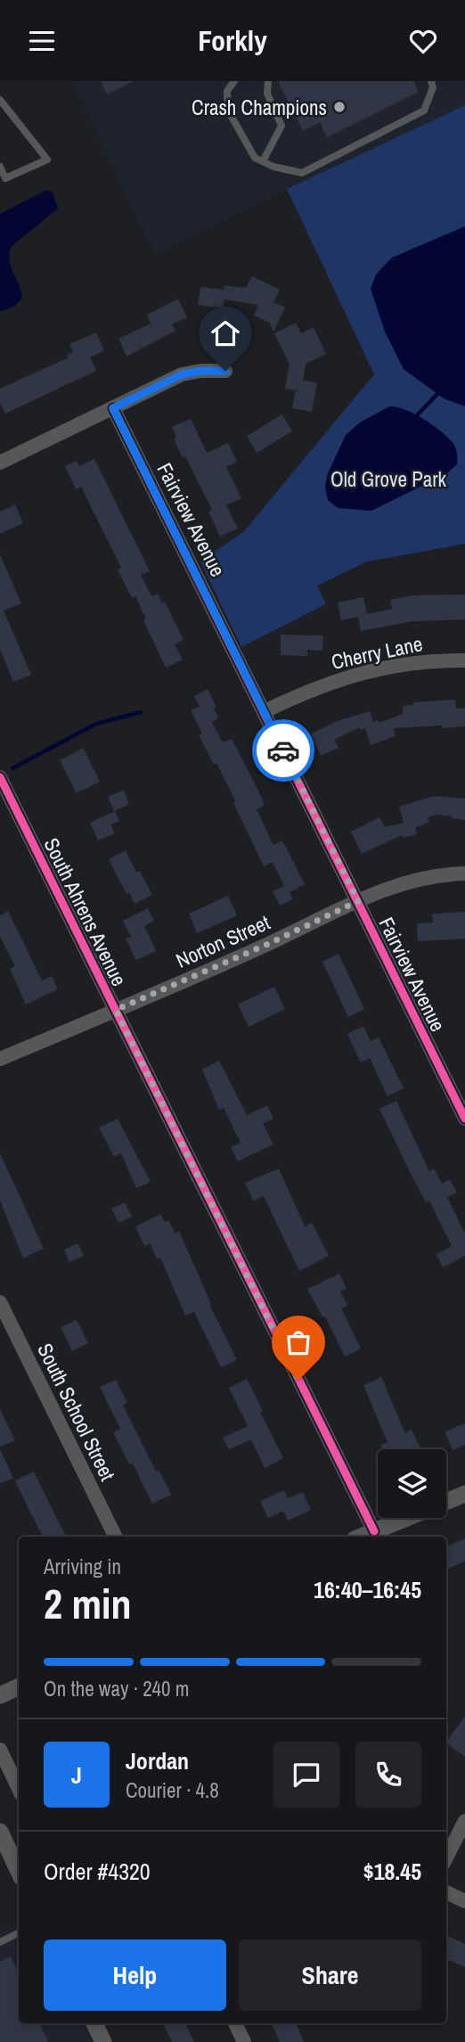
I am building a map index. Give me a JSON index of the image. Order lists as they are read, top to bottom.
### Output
{
  "streets": {
    "street": [
      "Fairview Avenue",
      "Cherry Lane",
      "South Ahrens Avenue",
      "Norton Street",
      "South School Street"
    ]
  },
  "crossings": [
    ["Fairview Avenue", "Cherry Lane"],
    ["Fairview Avenue", "Norton Street"],
    ["South Ahrens Avenue", "Norton Street"]
  ],
  "parks": ["Old Grove Park"],
  "places": ["Crash Champions"],
  "page": {
    "header": "Forkly",
    "heading": ["2 min", "Arriving in", "16:40–16:45"],
    "panel": [
      "Jordan",
      "Courier · 4.8",
      "Order #4320",
      "$18.45"
    ],
    "bar": "On the way · 240 m",
    "round": "J",
    "buttons": ["Help", "Share"]
  }
}
